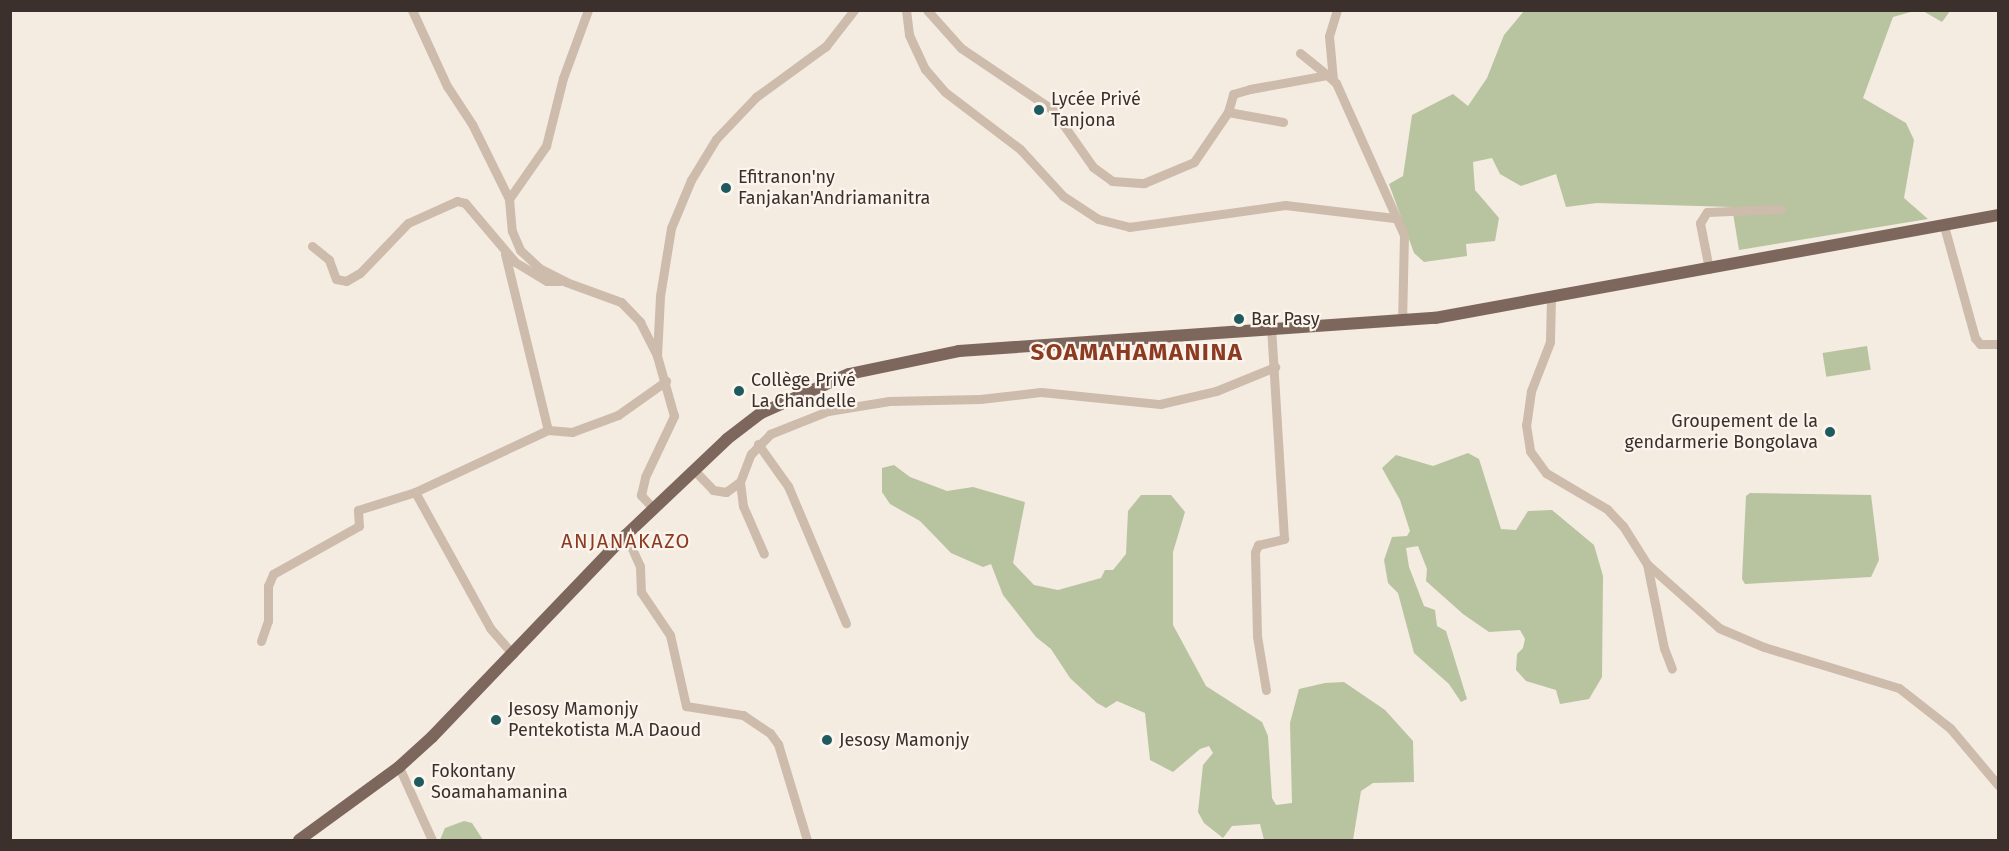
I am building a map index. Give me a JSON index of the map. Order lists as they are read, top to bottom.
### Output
{
  "districts": ["SOAMAHAMANINA", "ANJANAKAZO"],
  "places": [
    "Lycée Privé Tanjona",
    "Efitranon'ny Fanjakan'Andriamanitra",
    "Bar Pasy",
    "Collège Privé La Chandelle",
    "Groupement de la gendarmerie Bongolava",
    "Jesosy Mamonjy Pentekotista M.A Daoud",
    "Jesosy Mamonjy",
    "Fokontany Soamahamanina"
  ]
}
